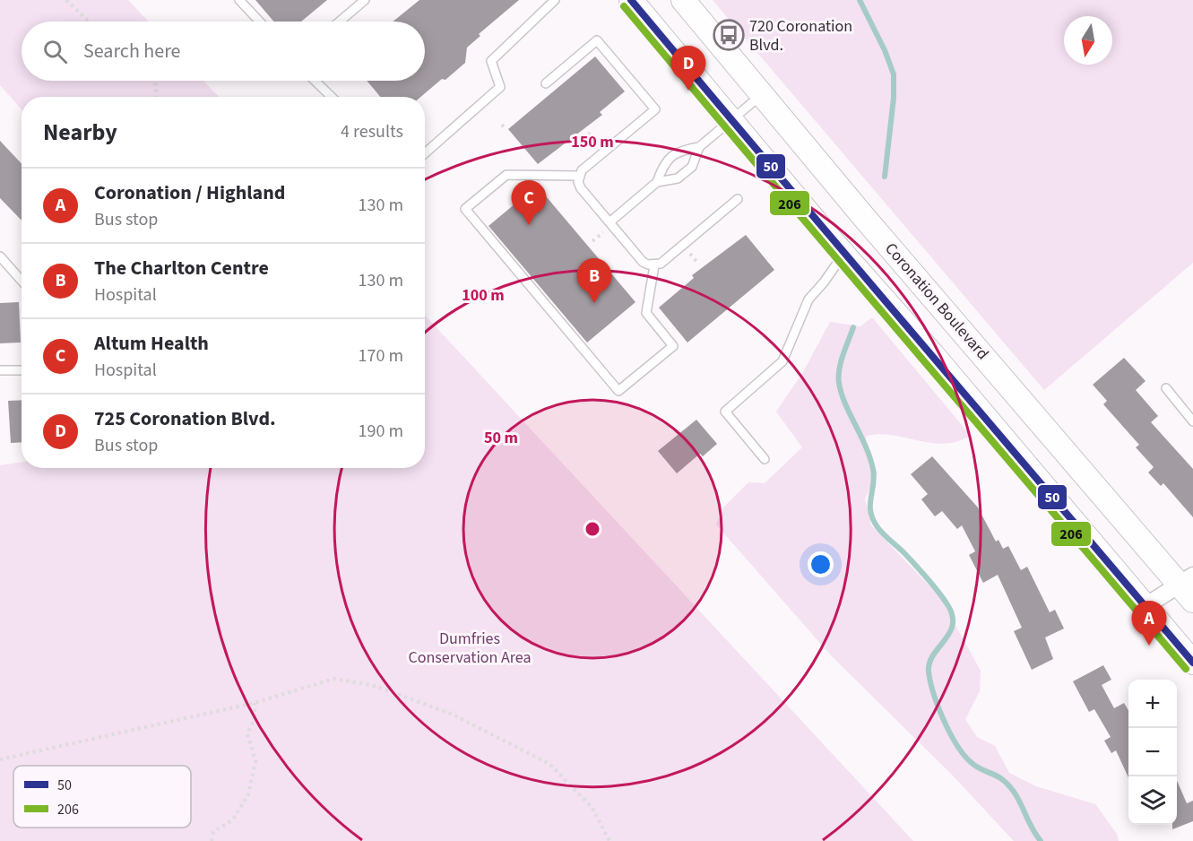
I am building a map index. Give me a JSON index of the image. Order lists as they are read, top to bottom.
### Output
{
  "streets": {
    "main road": ["Coronation Boulevard"]
  },
  "parks": ["Dumfries Conservation Area"],
  "places": {
    "bus stop": ["720 Coronation Blvd."]
  },
  "lines": ["transit line 50", "transit line 206"],
  "legend": ["50", "206"],
  "north": "bottom",
  "page": {
    "search": "Search here",
    "pins": [
      "D",
      "C",
      "B",
      "A"
    ],
    "heading": ["Nearby", "4 results"],
    "list": [
      {
        "mark": "A",
        "name": "Coronation / Highland",
        "note": "Bus stop",
        "value": "130 m"
      },
      {
        "mark": "B",
        "name": "The Charlton Centre",
        "note": "Hospital",
        "value": "130 m"
      },
      {
        "mark": "C",
        "name": "Altum Health",
        "note": "Hospital",
        "value": "170 m"
      },
      {
        "mark": "D",
        "name": "725 Coronation Blvd.",
        "note": "Bus stop",
        "value": "190 m"
      }
    ],
    "map_buttons": ["+", "−"]
  },
  "rings": ["150 m", "100 m", "50 m"]
}
